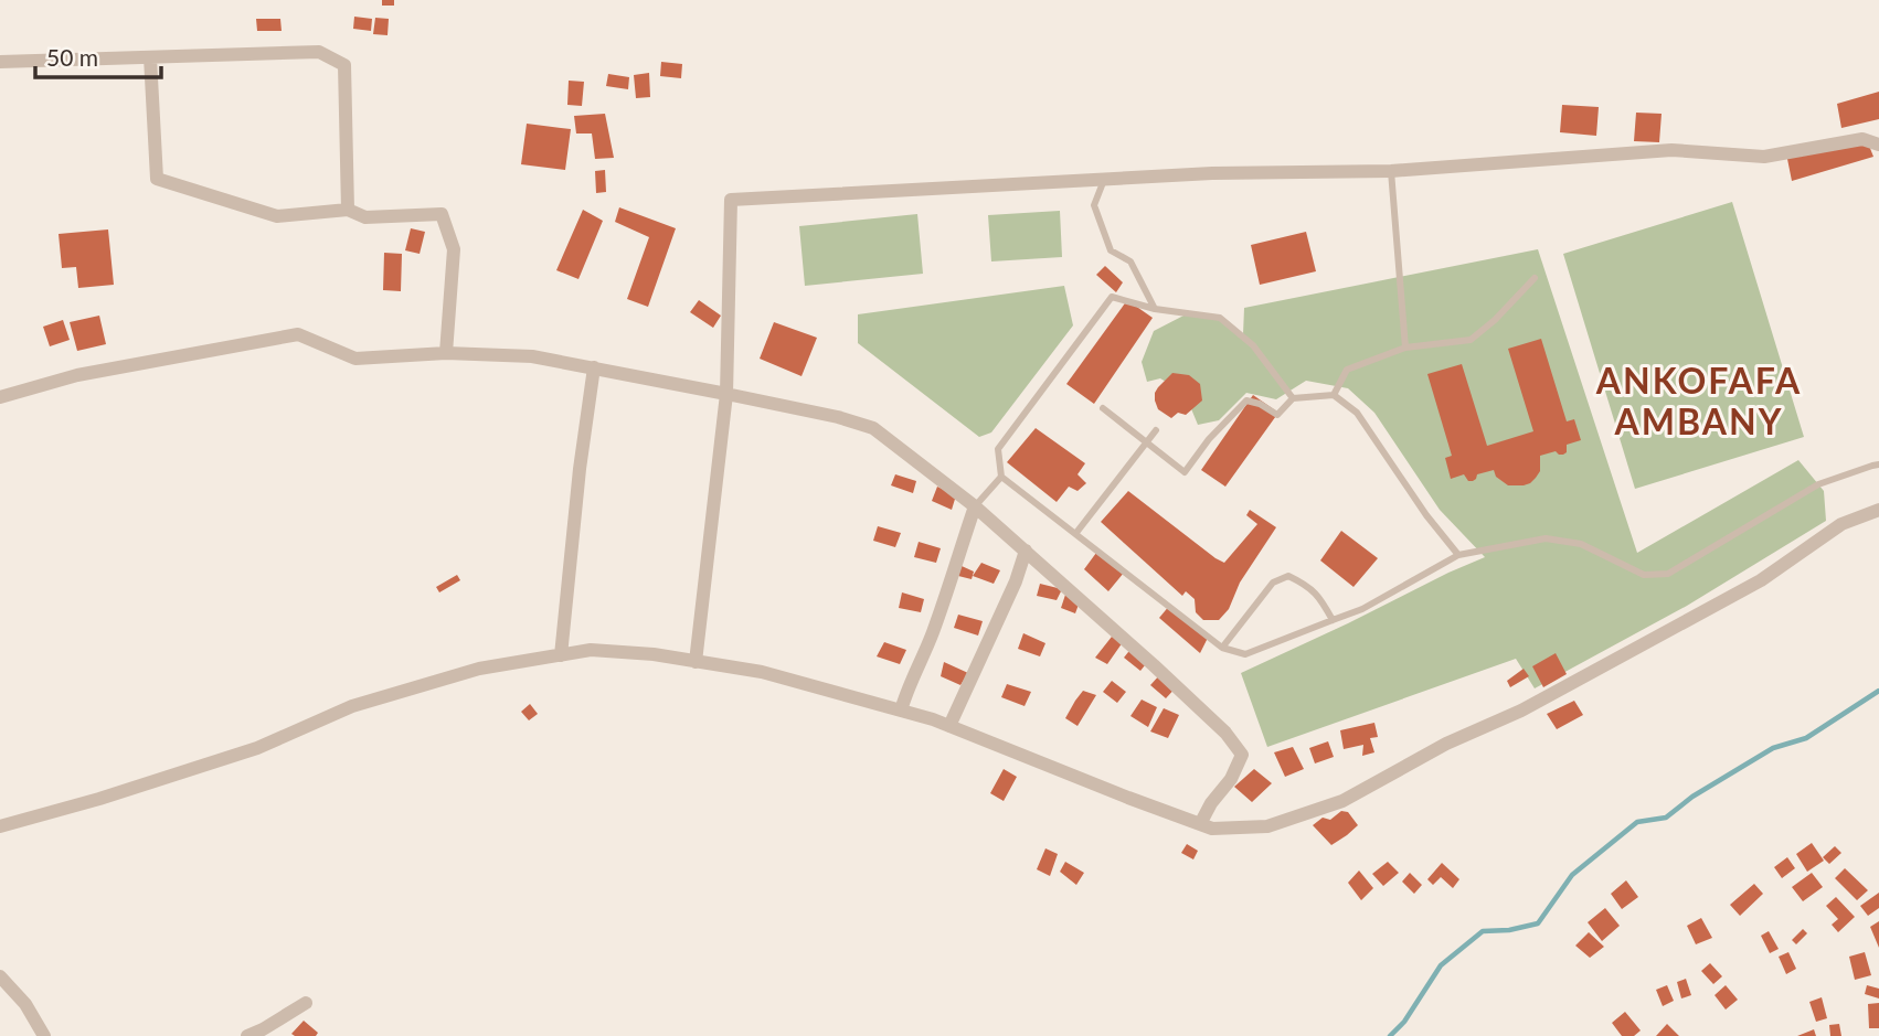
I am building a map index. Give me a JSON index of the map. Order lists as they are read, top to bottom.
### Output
{
  "districts": ["ANKOFAFA AMBANY"],
  "scale_bar": "50 m"
}
